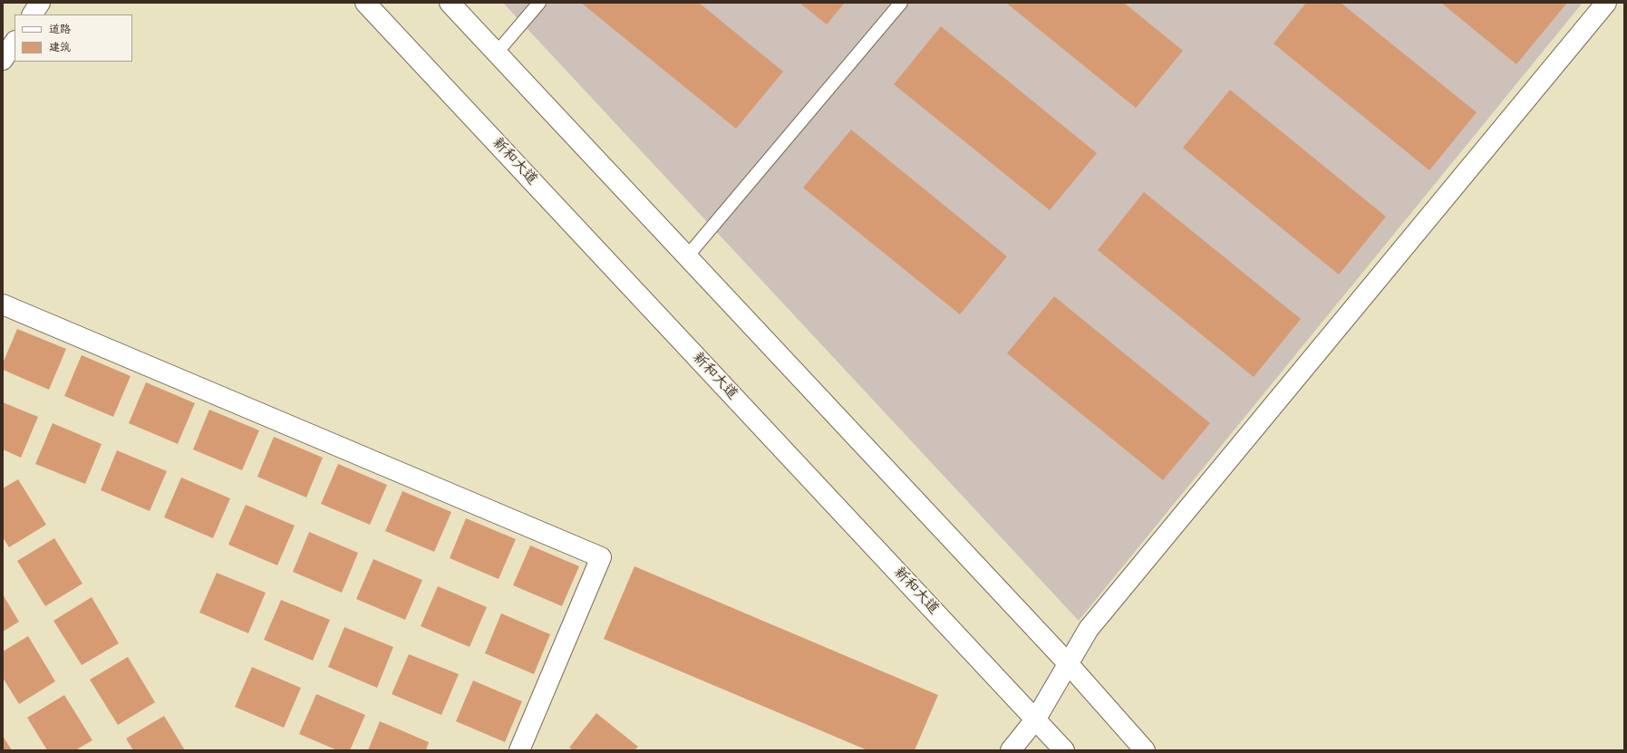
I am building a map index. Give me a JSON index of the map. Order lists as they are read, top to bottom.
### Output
{
  "streets": {
    "main road": ["新和大道"]
  },
  "legend": ["道路", "建筑"]
}
